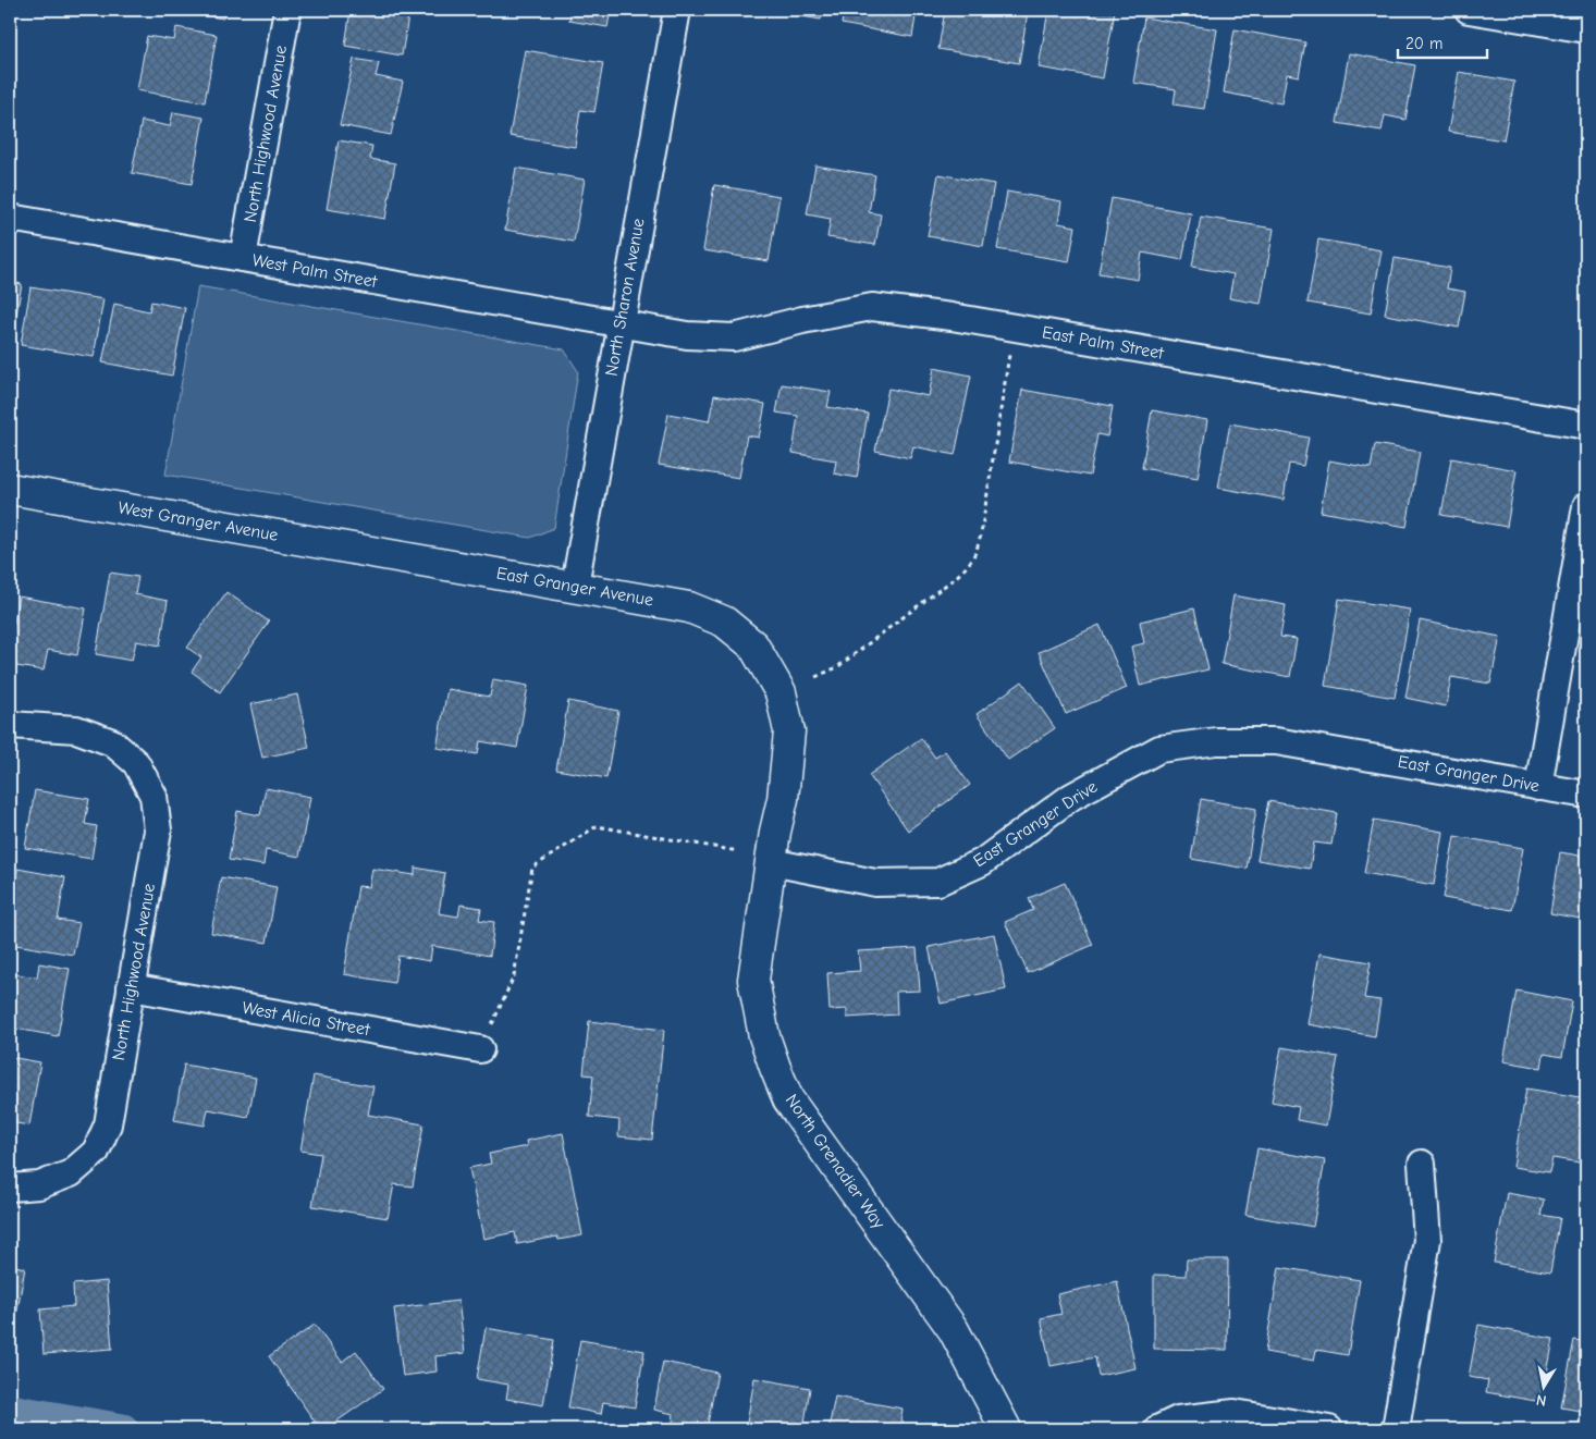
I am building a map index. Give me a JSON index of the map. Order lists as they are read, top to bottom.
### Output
{
  "streets": {
    "street": [
      "North Highwood Avenue",
      "West Palm Street",
      "North Sharon Avenue",
      "East Palm Street",
      "West Granger Avenue",
      "East Granger Avenue",
      "East Granger Drive",
      "West Alicia Street",
      "North Grenadier Way"
    ]
  },
  "crossings": [
    ["North Highwood Avenue", "West Palm Street"],
    ["North Highwood Avenue", "West Alicia Street"],
    ["West Palm Street", "North Sharon Avenue"],
    ["West Palm Street", "East Palm Street"],
    ["North Sharon Avenue", "East Palm Street"],
    ["North Sharon Avenue", "East Granger Avenue"],
    ["West Granger Avenue", "East Granger Avenue"],
    ["East Granger Avenue", "North Grenadier Way"],
    ["East Granger Drive", "North Grenadier Way"]
  ],
  "scale_bar": "20 m",
  "north": "bottom"
}
